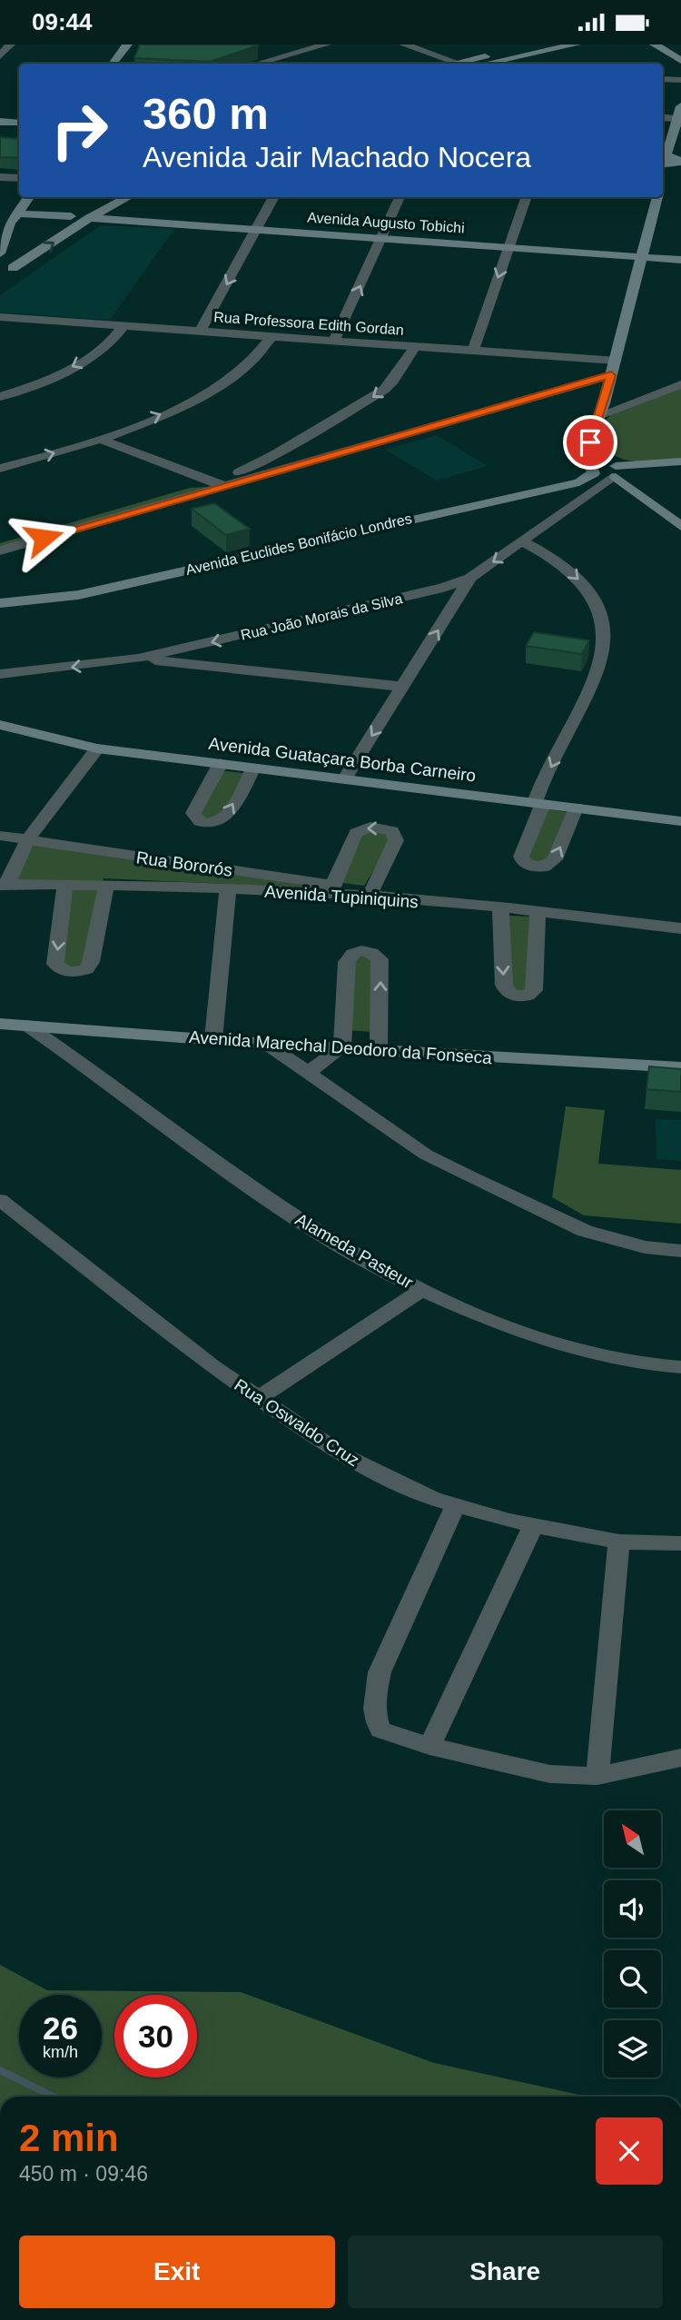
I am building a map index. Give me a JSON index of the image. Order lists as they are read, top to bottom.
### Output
{
  "streets": {
    "street": [
      "Avenida Augusto Tobichi",
      "Rua Professora Edith Gordan",
      "Avenida Euclides Bonifácio Londres",
      "Rua João Morais da Silva",
      "Avenida Guataçara Borba Carneiro",
      "Rua Bororós",
      "Avenida Tupiniquins",
      "Avenida Marechal Deodoro da Fonseca",
      "Alameda Pasteur",
      "Rua Oswaldo Cruz"
    ]
  },
  "crossings": [
    ["Rua Bororós", "Avenida Tupiniquins"],
    ["Avenida Marechal Deodoro da Fonseca", "Alameda Pasteur"]
  ],
  "north": "top left",
  "page": {
    "status": "09:44",
    "turn": ["360 m", "Avenida Jair Machado Nocera"],
    "speed": "26 km/h",
    "limit": "30",
    "heading": ["2 min", "450 m · 09:46"],
    "buttons": ["Exit", "Share"]
  }
}
